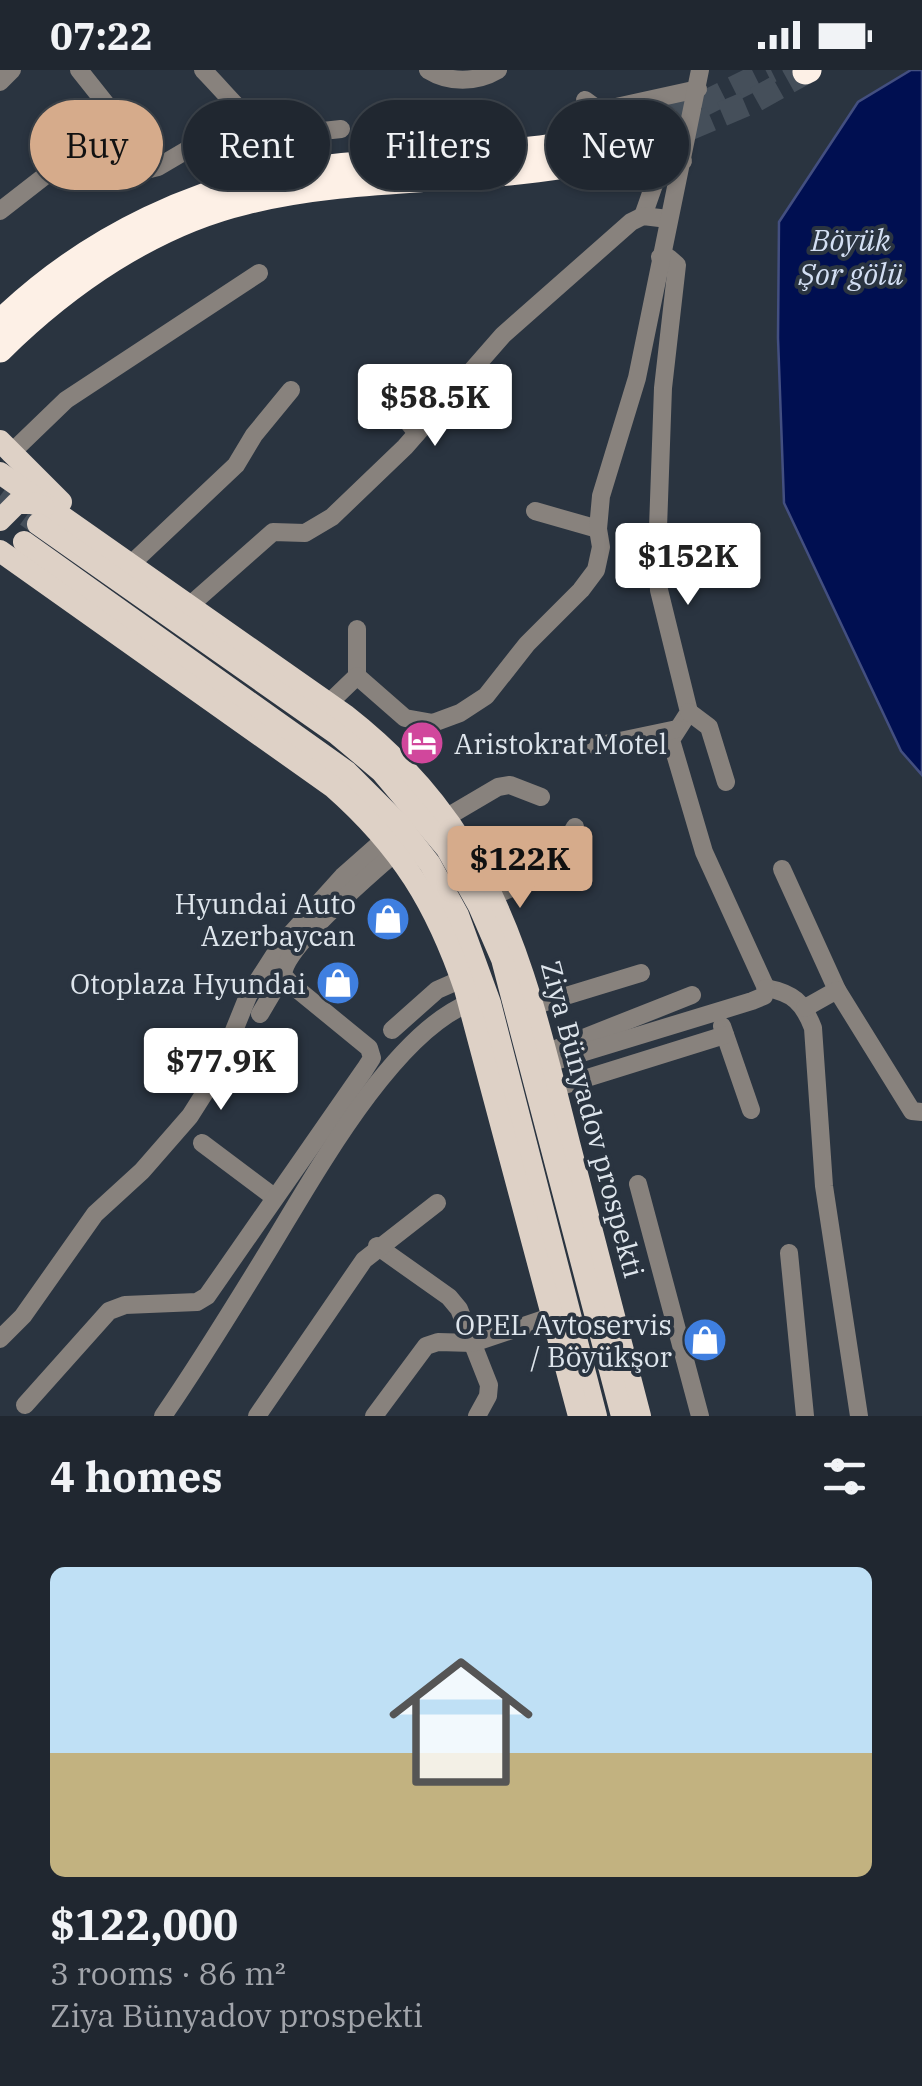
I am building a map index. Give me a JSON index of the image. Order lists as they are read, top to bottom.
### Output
{
  "streets": {
    "main road": ["Ziya Bünyadov prospekti"]
  },
  "water": ["Böyük Şor gölü"],
  "places": {
    "hotel": ["Aristokrat Motel"],
    "shop": ["Hyundai Auto Azerbaycan", "Otoplaza Hyundai", "OPEL Avtoservis / Böyükşor"]
  },
  "page": {
    "status": "07:22",
    "chip": [
      "Buy",
      "Rent",
      "Filters",
      "New"
    ],
    "price": [
      "$58.5K",
      "$152K",
      "$122K",
      "$77.9K"
    ],
    "heading": "4 homes",
    "list": [
      {
        "name": "$122,000",
        "note": "3 rooms · 86 m² · Ziya Bünyadov prospekti"
      }
    ]
  }
}
